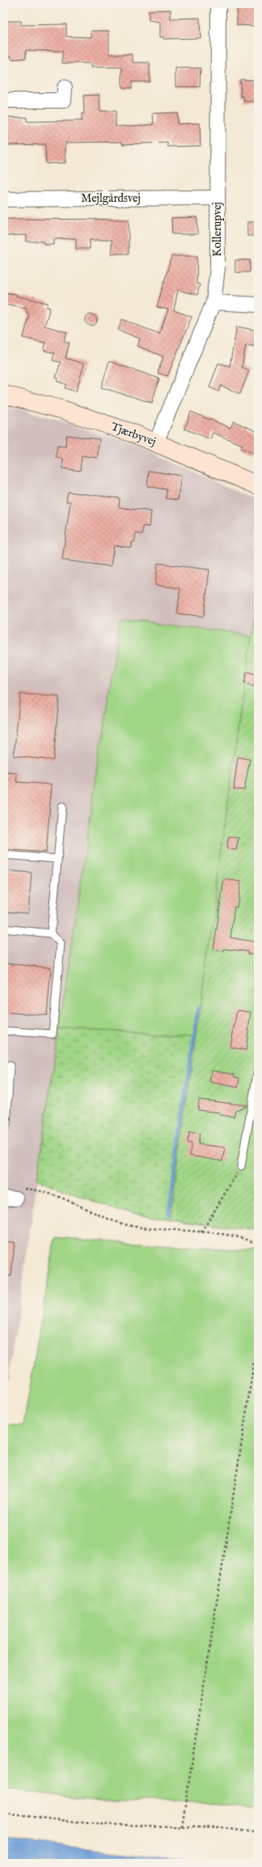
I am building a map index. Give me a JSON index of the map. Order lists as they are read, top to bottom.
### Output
{
  "streets": {
    "street": ["Mejlgårdsvej", "Kollerupvej", "Tjærbyvej"]
  },
  "crossings": [
    ["Mejlgårdsvej", "Kollerupvej"],
    ["Kollerupvej", "Tjærbyvej"]
  ]
}
